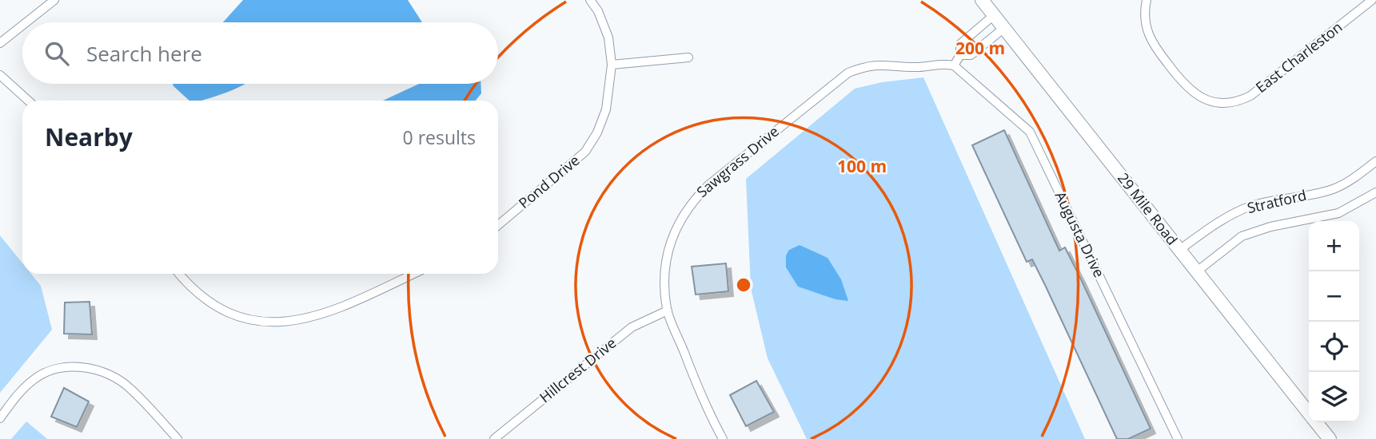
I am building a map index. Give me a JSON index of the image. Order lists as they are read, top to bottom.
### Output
{
  "streets": {
    "street": [
      "East Charleston",
      "Sawgrass Drive",
      "Pond Drive",
      "Stratford",
      "29 Mile Road",
      "Augusta Drive",
      "Hillcrest Drive"
    ]
  },
  "crossings": [
    ["Sawgrass Drive", "Augusta Drive"],
    ["Sawgrass Drive", "Hillcrest Drive"],
    ["Stratford", "29 Mile Road"]
  ],
  "page": {
    "search": "Search here",
    "heading": ["Nearby", "0 results"],
    "map_buttons": ["+", "−"]
  },
  "rings": ["200 m", "100 m"]
}
